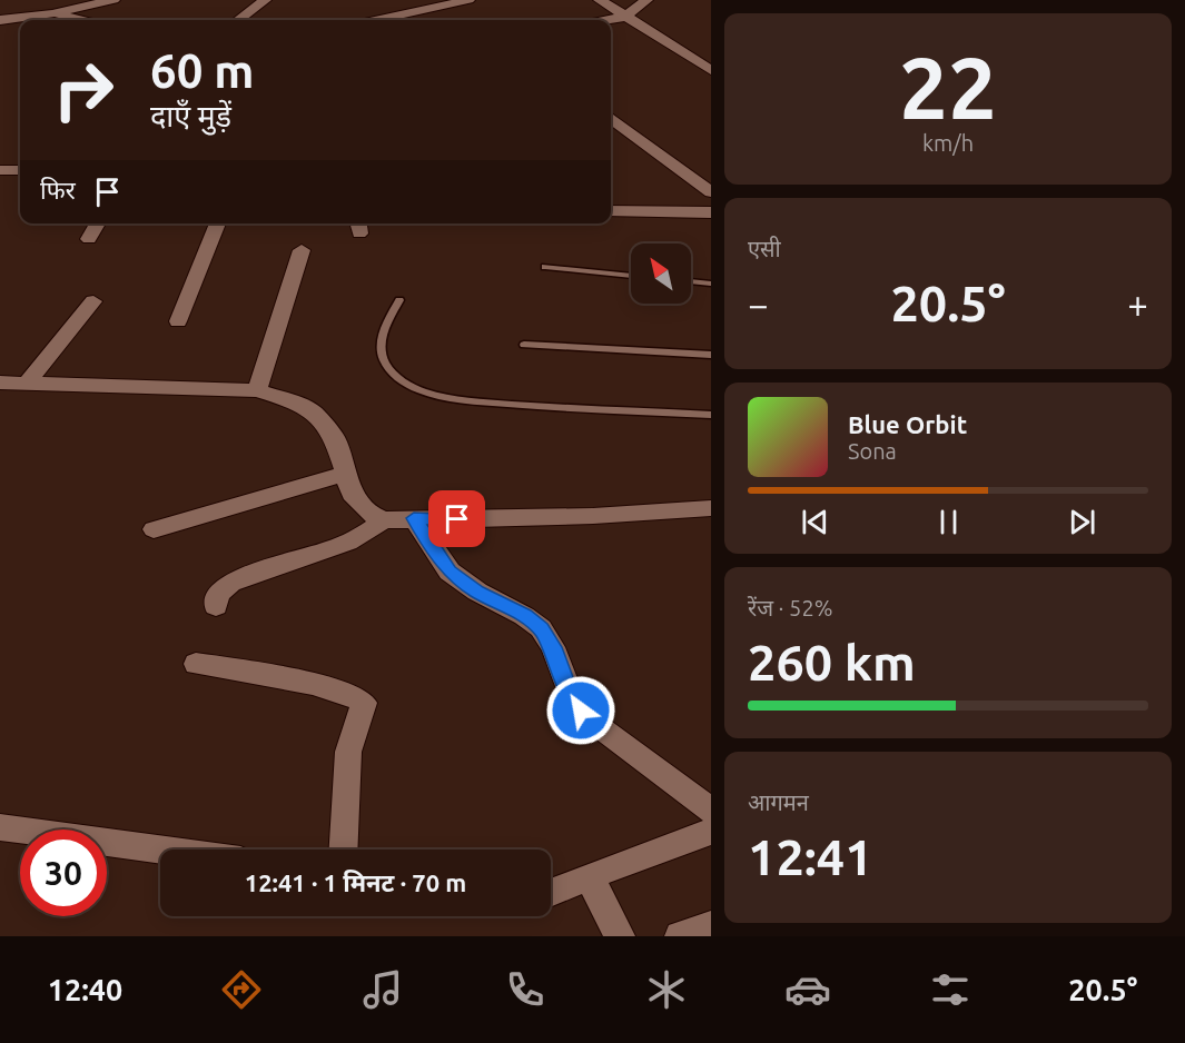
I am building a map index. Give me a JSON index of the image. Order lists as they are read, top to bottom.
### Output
{
  "north": "top left",
  "page": {
    "tile": [
      ["22", "km/h"],
      "एसी",
      ["रेंज · 52%", "260 km"],
      ["आगमन", "12:41"]
    ],
    "turn": ["60 m", "दाएँ मुड़ें"],
    "then": "फिर",
    "heat": ["−", "20.5°", "+"],
    "song": ["Blue Orbit", "Sona"],
    "limit": "30",
    "trip": "12:41 · 1 मिनट · 70 m",
    "tabs": ["12:40", "20.5°"]
  }
}
